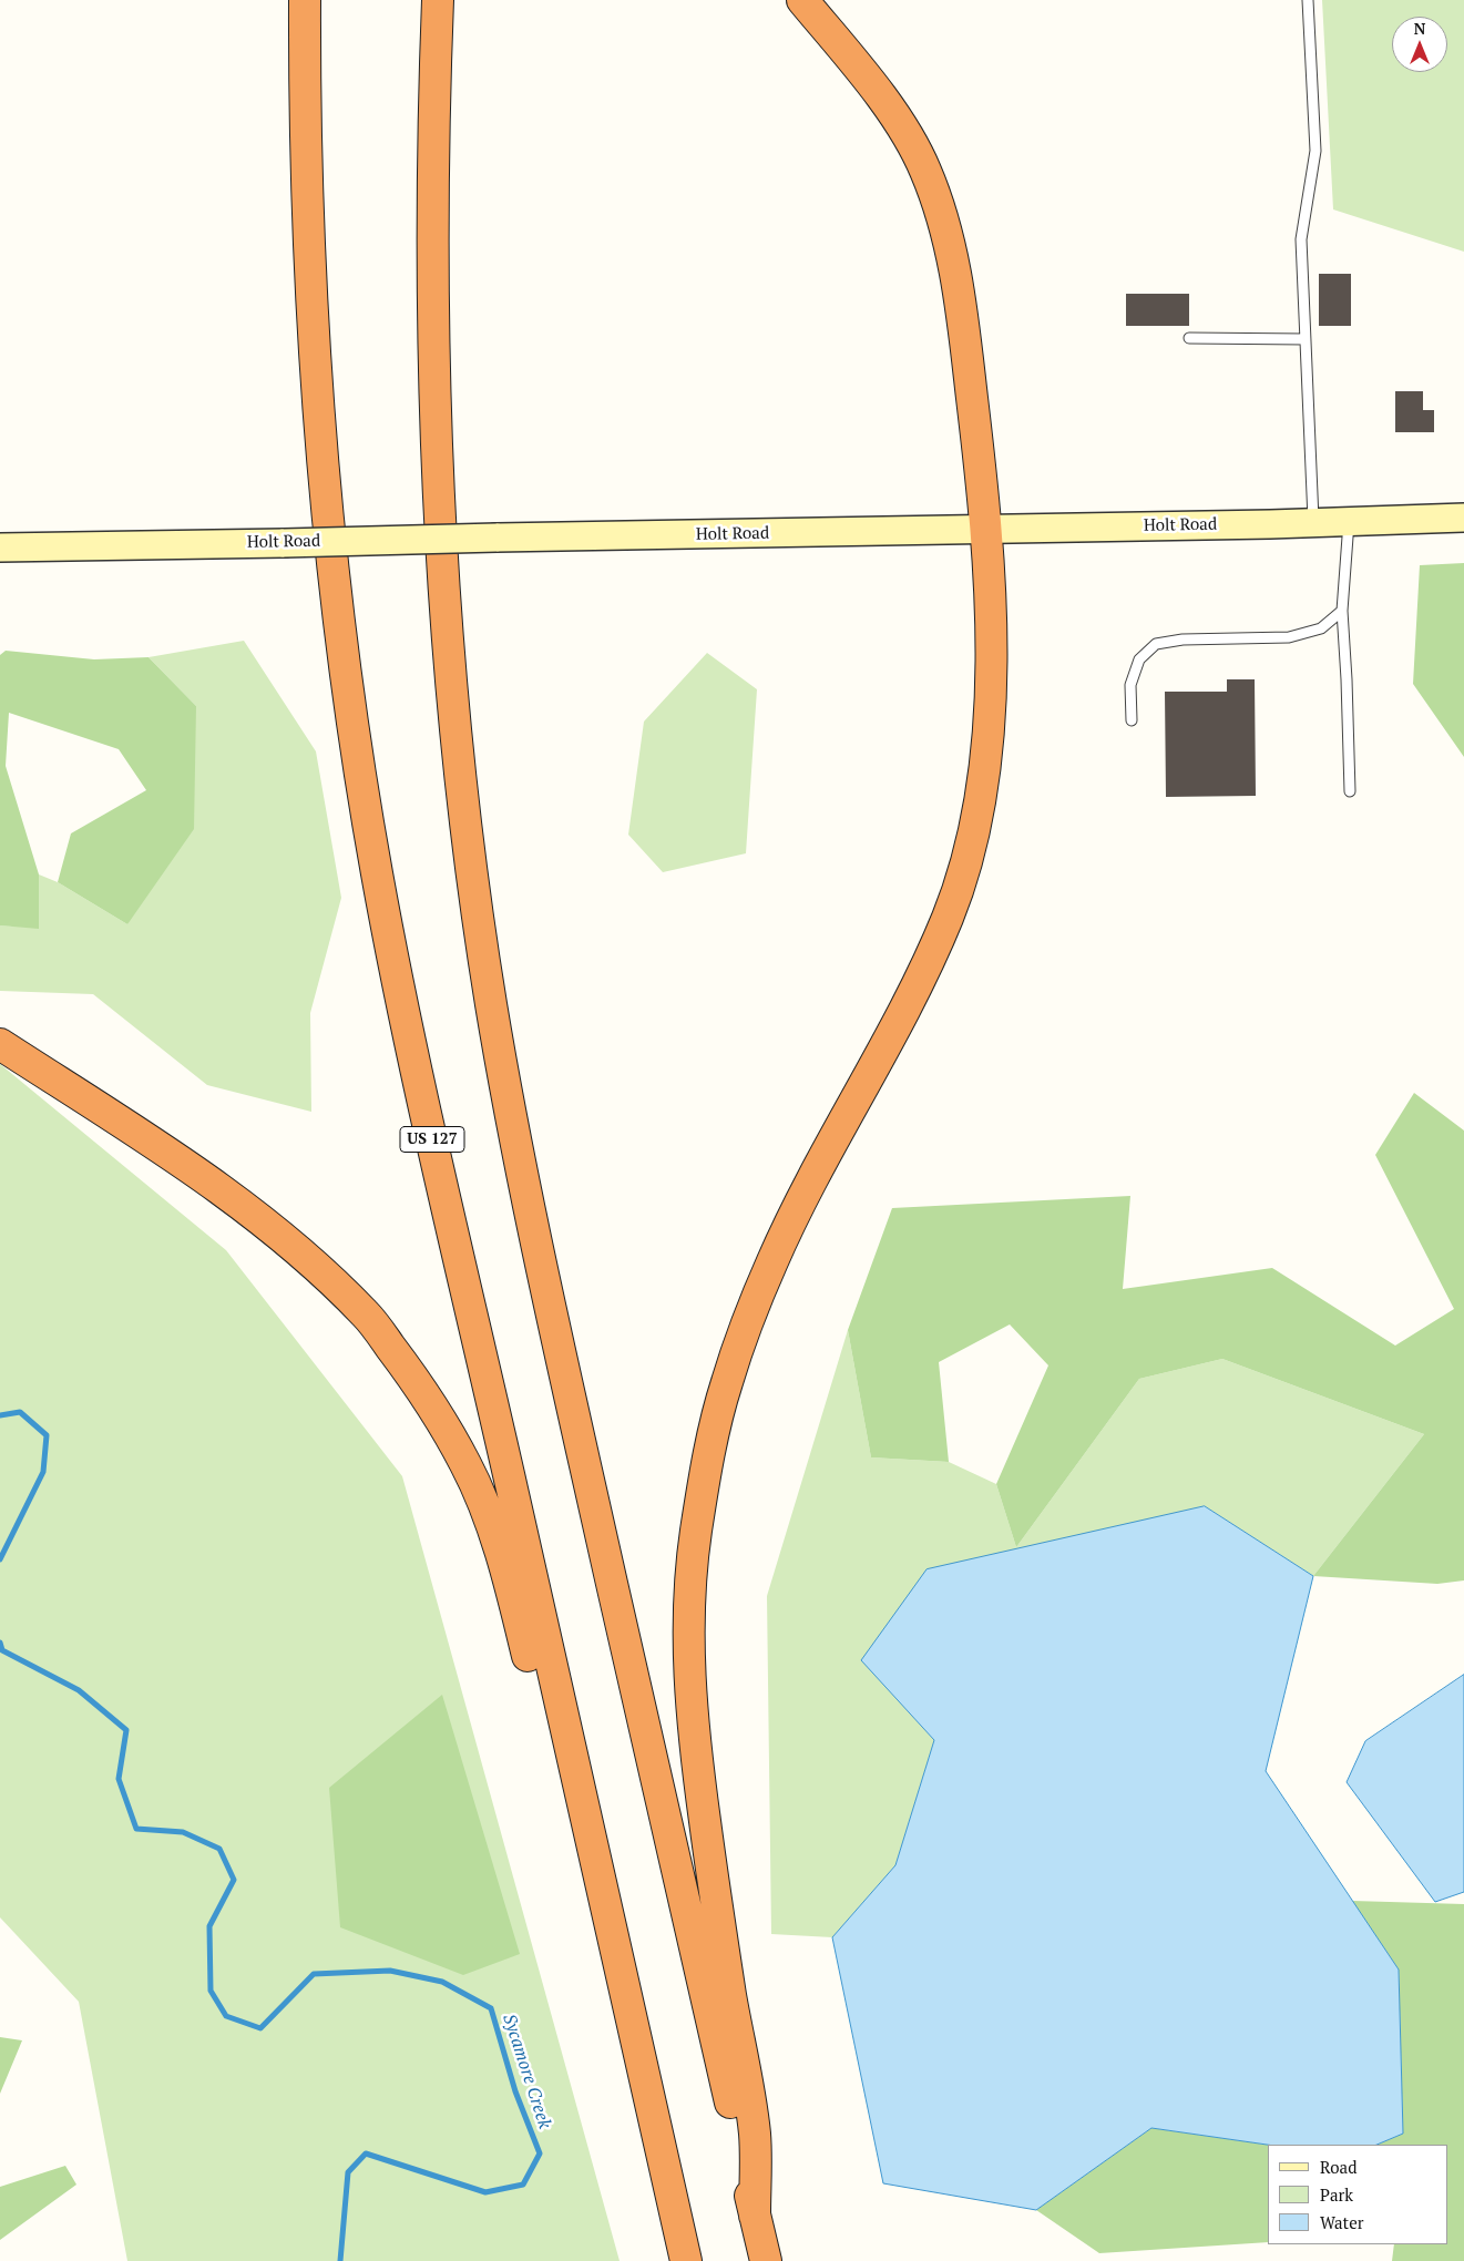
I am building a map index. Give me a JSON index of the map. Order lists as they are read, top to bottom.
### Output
{
  "streets": {
    "highway": ["US 127"],
    "main road": ["Holt Road"]
  },
  "water": ["Sycamore Creek"],
  "legend": ["Road", "Park", "Water"],
  "north": "top"
}
